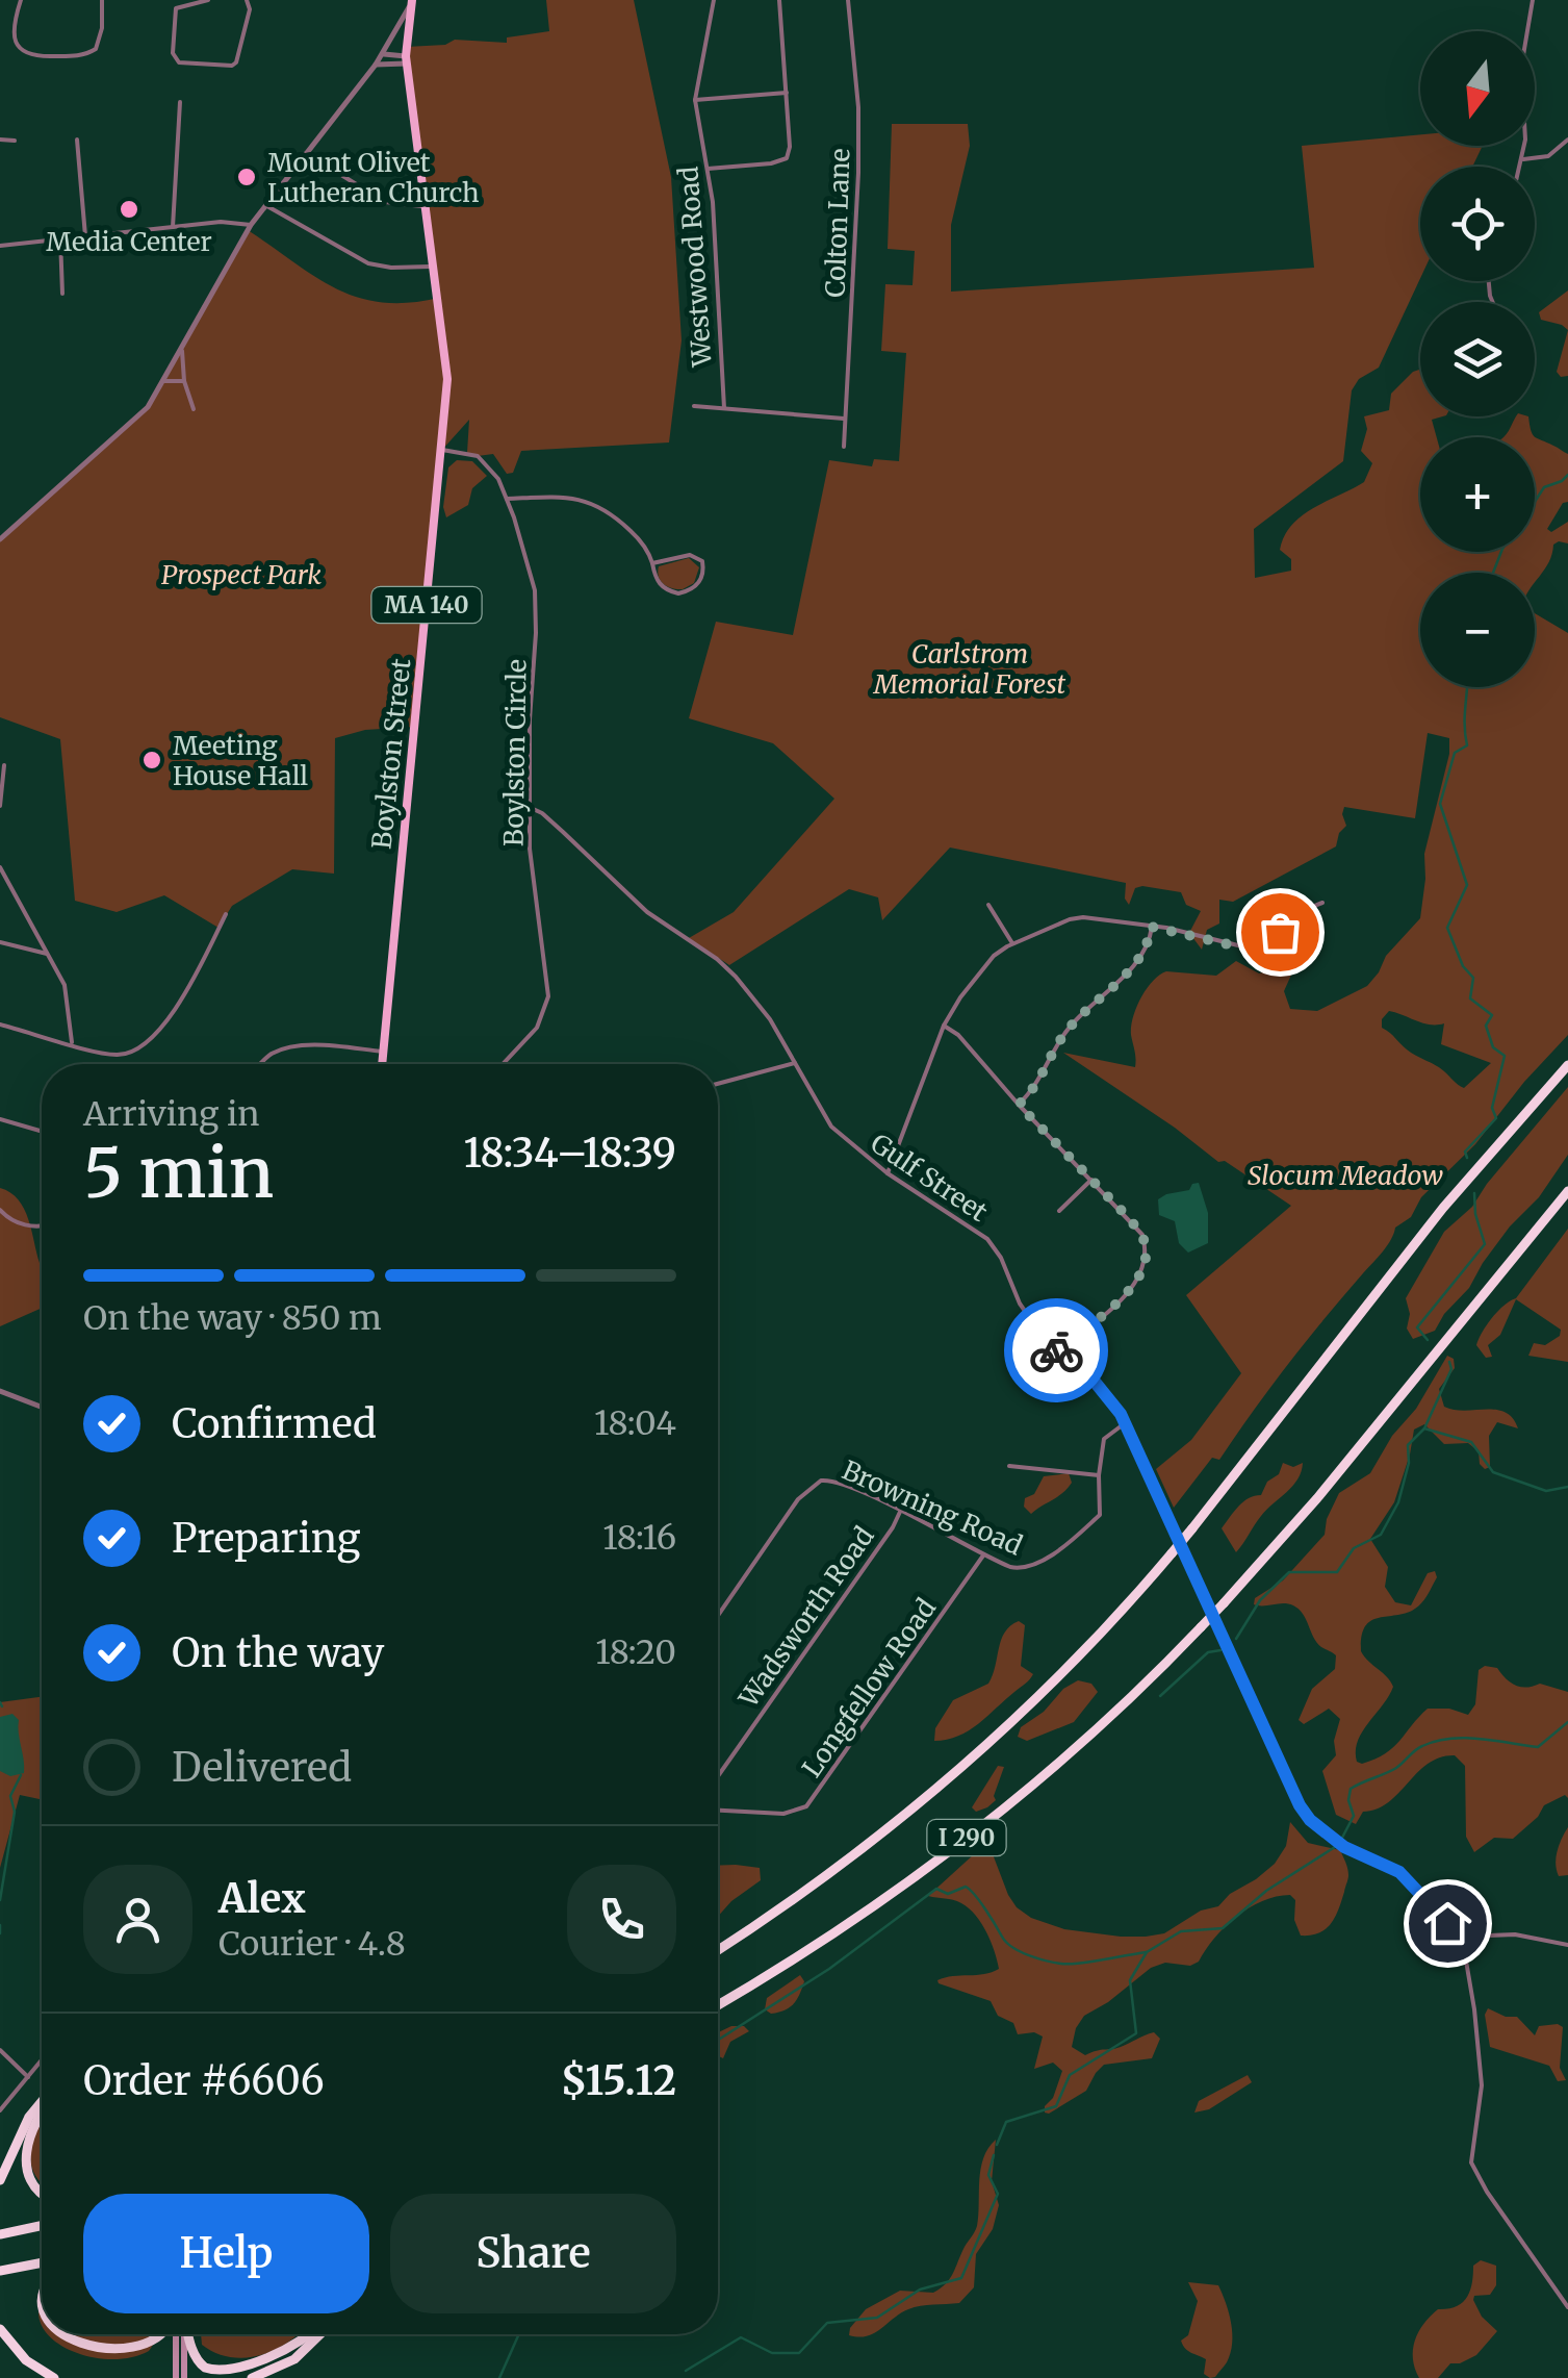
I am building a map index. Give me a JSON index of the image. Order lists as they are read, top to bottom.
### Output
{
  "streets": {
    "highway": ["I 290"],
    "main road": ["MA 140", "Boylston Street"],
    "street": [
      "Colton Lane",
      "Westwood Road",
      "Boylston Circle",
      "Gulf Street",
      "Browning Road",
      "Wadsworth Road",
      "Longfellow Road"
    ]
  },
  "crossings": [
    ["Boylston Circle", "Boylston Street"],
    ["Boylston Circle", "Gulf Street"],
    ["Gulf Street", "Browning Road"],
    ["Browning Road", "Wadsworth Road"],
    ["Browning Road", "Longfellow Road"]
  ],
  "parks": ["Prospect Park", "Carlstrom Memorial Forest", "Slocum Meadow"],
  "places": ["Mount Olivet Lutheran Church", "Media Center", "Meeting House Hall"],
  "north": "bottom",
  "page": {
    "map_buttons": ["+", "−"],
    "heading": ["5 min", "Arriving in", "18:34–18:39"],
    "panel": [
      "Alex",
      "Courier · 4.8",
      "Order #6606",
      "$15.12"
    ],
    "bar": "On the way · 850 m",
    "list": [
      ["Confirmed", "18:04"],
      ["Preparing", "18:16"],
      ["On the way", "18:20"],
      "Delivered"
    ],
    "buttons": ["Help", "Share"]
  }
}
